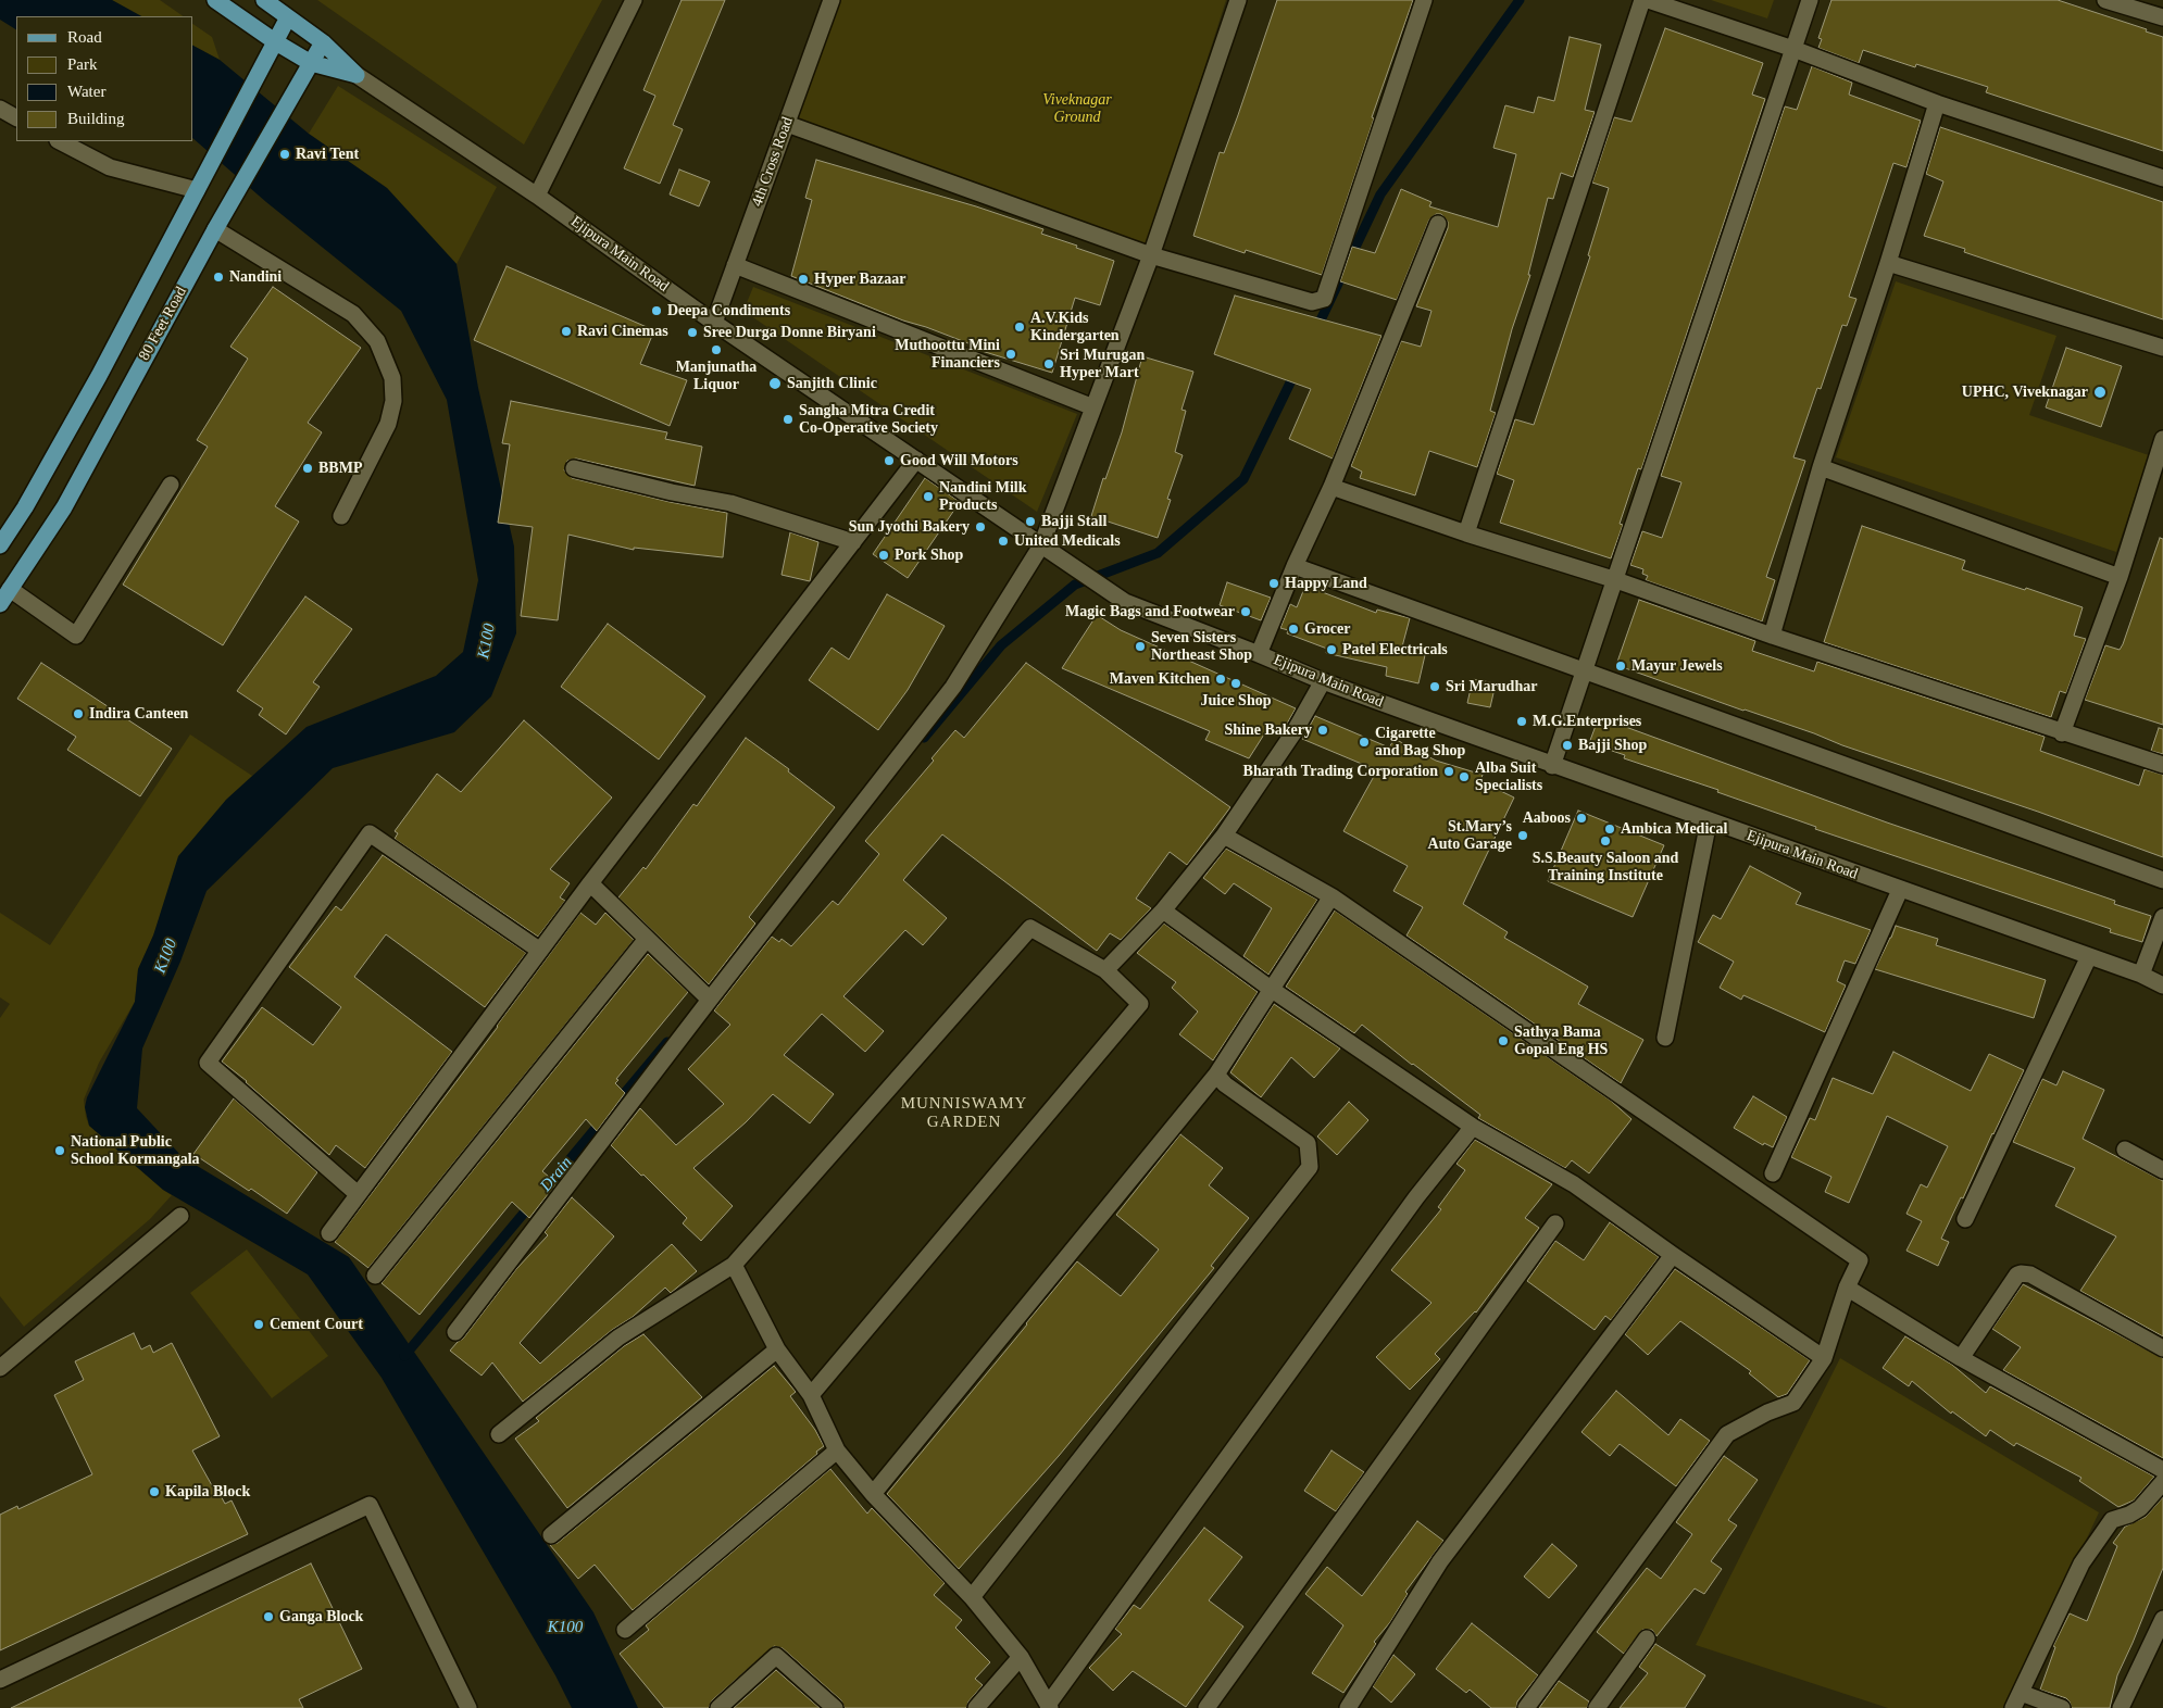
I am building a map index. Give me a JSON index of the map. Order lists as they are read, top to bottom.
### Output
{
  "streets": {
    "main road": ["Ejipura Main Road", "80 Feet Road"],
    "street": ["4th Cross Road"]
  },
  "crossings": [
    ["4th Cross Road", "Ejipura Main Road"],
    ["Ejipura Main Road", "80 Feet Road"]
  ],
  "districts": ["MUNNISWAMY GARDEN"],
  "water": ["K100", "Drain"],
  "parks": ["Viveknagar Ground"],
  "places": [
    "Ravi Tent",
    "Nandini",
    "Hyper Bazaar",
    "Deepa Condiments",
    "A.V.Kids Kindergarten",
    "Ravi Cinemas",
    "Sree Durga Donne Biryani",
    "Manjunatha Liquor",
    "Muthoottu Mini Financiers",
    "Sri Murugan Hyper Mart",
    "Sanjith Clinic",
    "UPHC, Viveknagar",
    "Sangha Mitra Credit Co-Operative Society",
    "Good Will Motors",
    "BBMP",
    "Nandini Milk Products",
    "Bajji Stall",
    "Sun Jyothi Bakery",
    "United Medicals",
    "Pork Shop",
    "Happy Land",
    "Magic Bags and Footwear",
    "Grocer",
    "Seven Sisters Northeast Shop",
    "Patel Electricals",
    "Mayur Jewels",
    "Maven Kitchen",
    "Juice Shop",
    "Sri Marudhar",
    "Indira Canteen",
    "M.G.Enterprises",
    "Shine Bakery",
    "Cigarette and Bag Shop",
    "Bajji Shop",
    "Bharath Trading Corporation",
    "Alba Suit Specialists",
    "Aaboos",
    "Ambica Medical",
    "St.Mary’s Auto Garage",
    "S.S.Beauty Saloon and Training Institute",
    "Sathya Bama Gopal Eng HS",
    "National Public School Kormangala",
    "Cement Court",
    "Kapila Block",
    "Ganga Block"
  ],
  "legend": [
    "Road",
    "Park",
    "Water",
    "Building"
  ]
}
